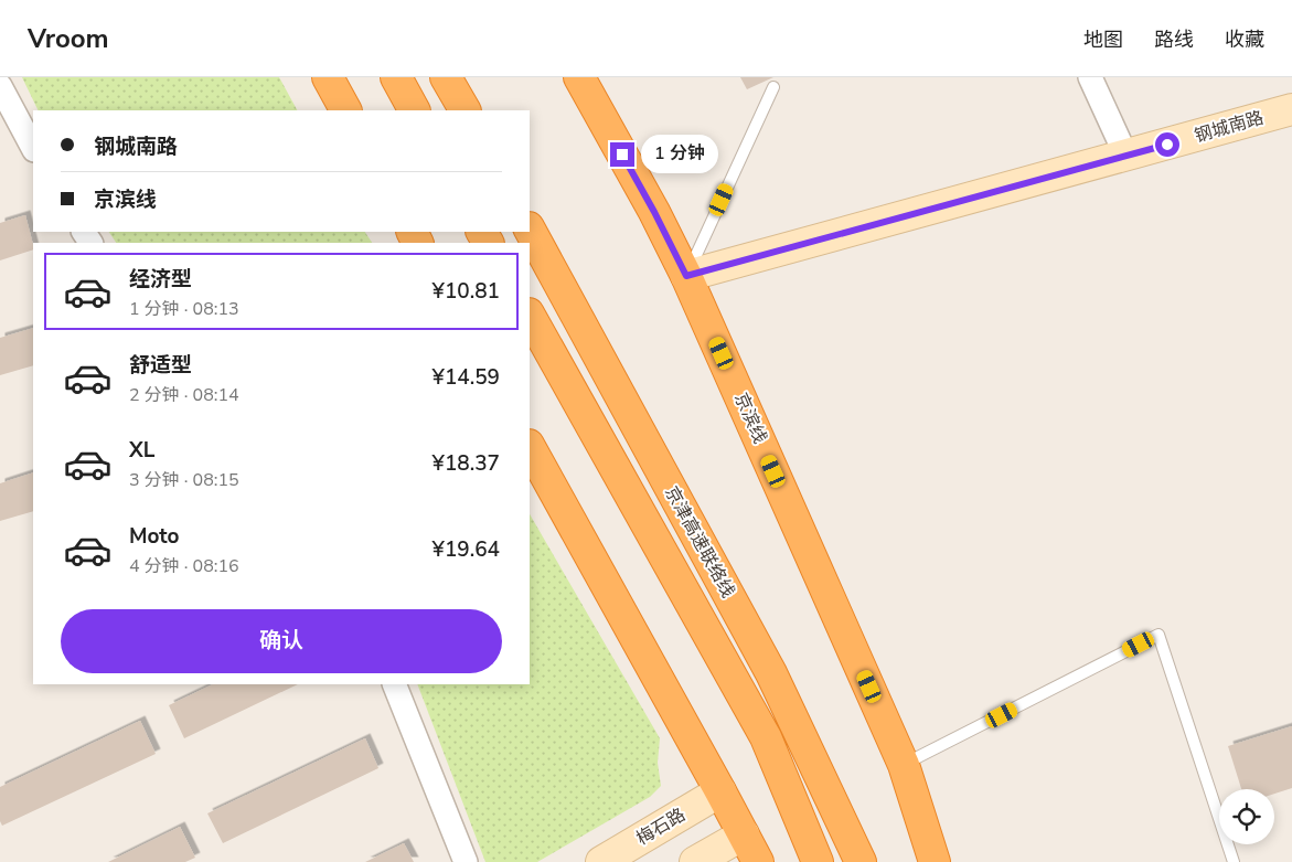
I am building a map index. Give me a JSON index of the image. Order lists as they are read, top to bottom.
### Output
{
  "streets": {
    "highway": ["京滨线", "京津高速联络线"],
    "street": ["钢城南路", "梅石路"]
  },
  "crossings": [
    ["钢城南路", "京滨线"]
  ],
  "page": {
    "header": "Vroom",
    "nav": ["地图", "路线", "收藏"],
    "banner": ["钢城南路", "京滨线"],
    "bubble": "1 分钟",
    "list": [
      {
        "name": "经济型",
        "note": "1 分钟 · 08:13",
        "value": "¥10.81"
      },
      {
        "name": "舒适型",
        "note": "2 分钟 · 08:14",
        "value": "¥14.59"
      },
      {
        "name": "XL",
        "note": "3 分钟 · 08:15",
        "value": "¥18.37"
      },
      {
        "name": "Moto",
        "note": "4 分钟 · 08:16",
        "value": "¥19.64"
      }
    ],
    "buttons": "确认"
  }
}
